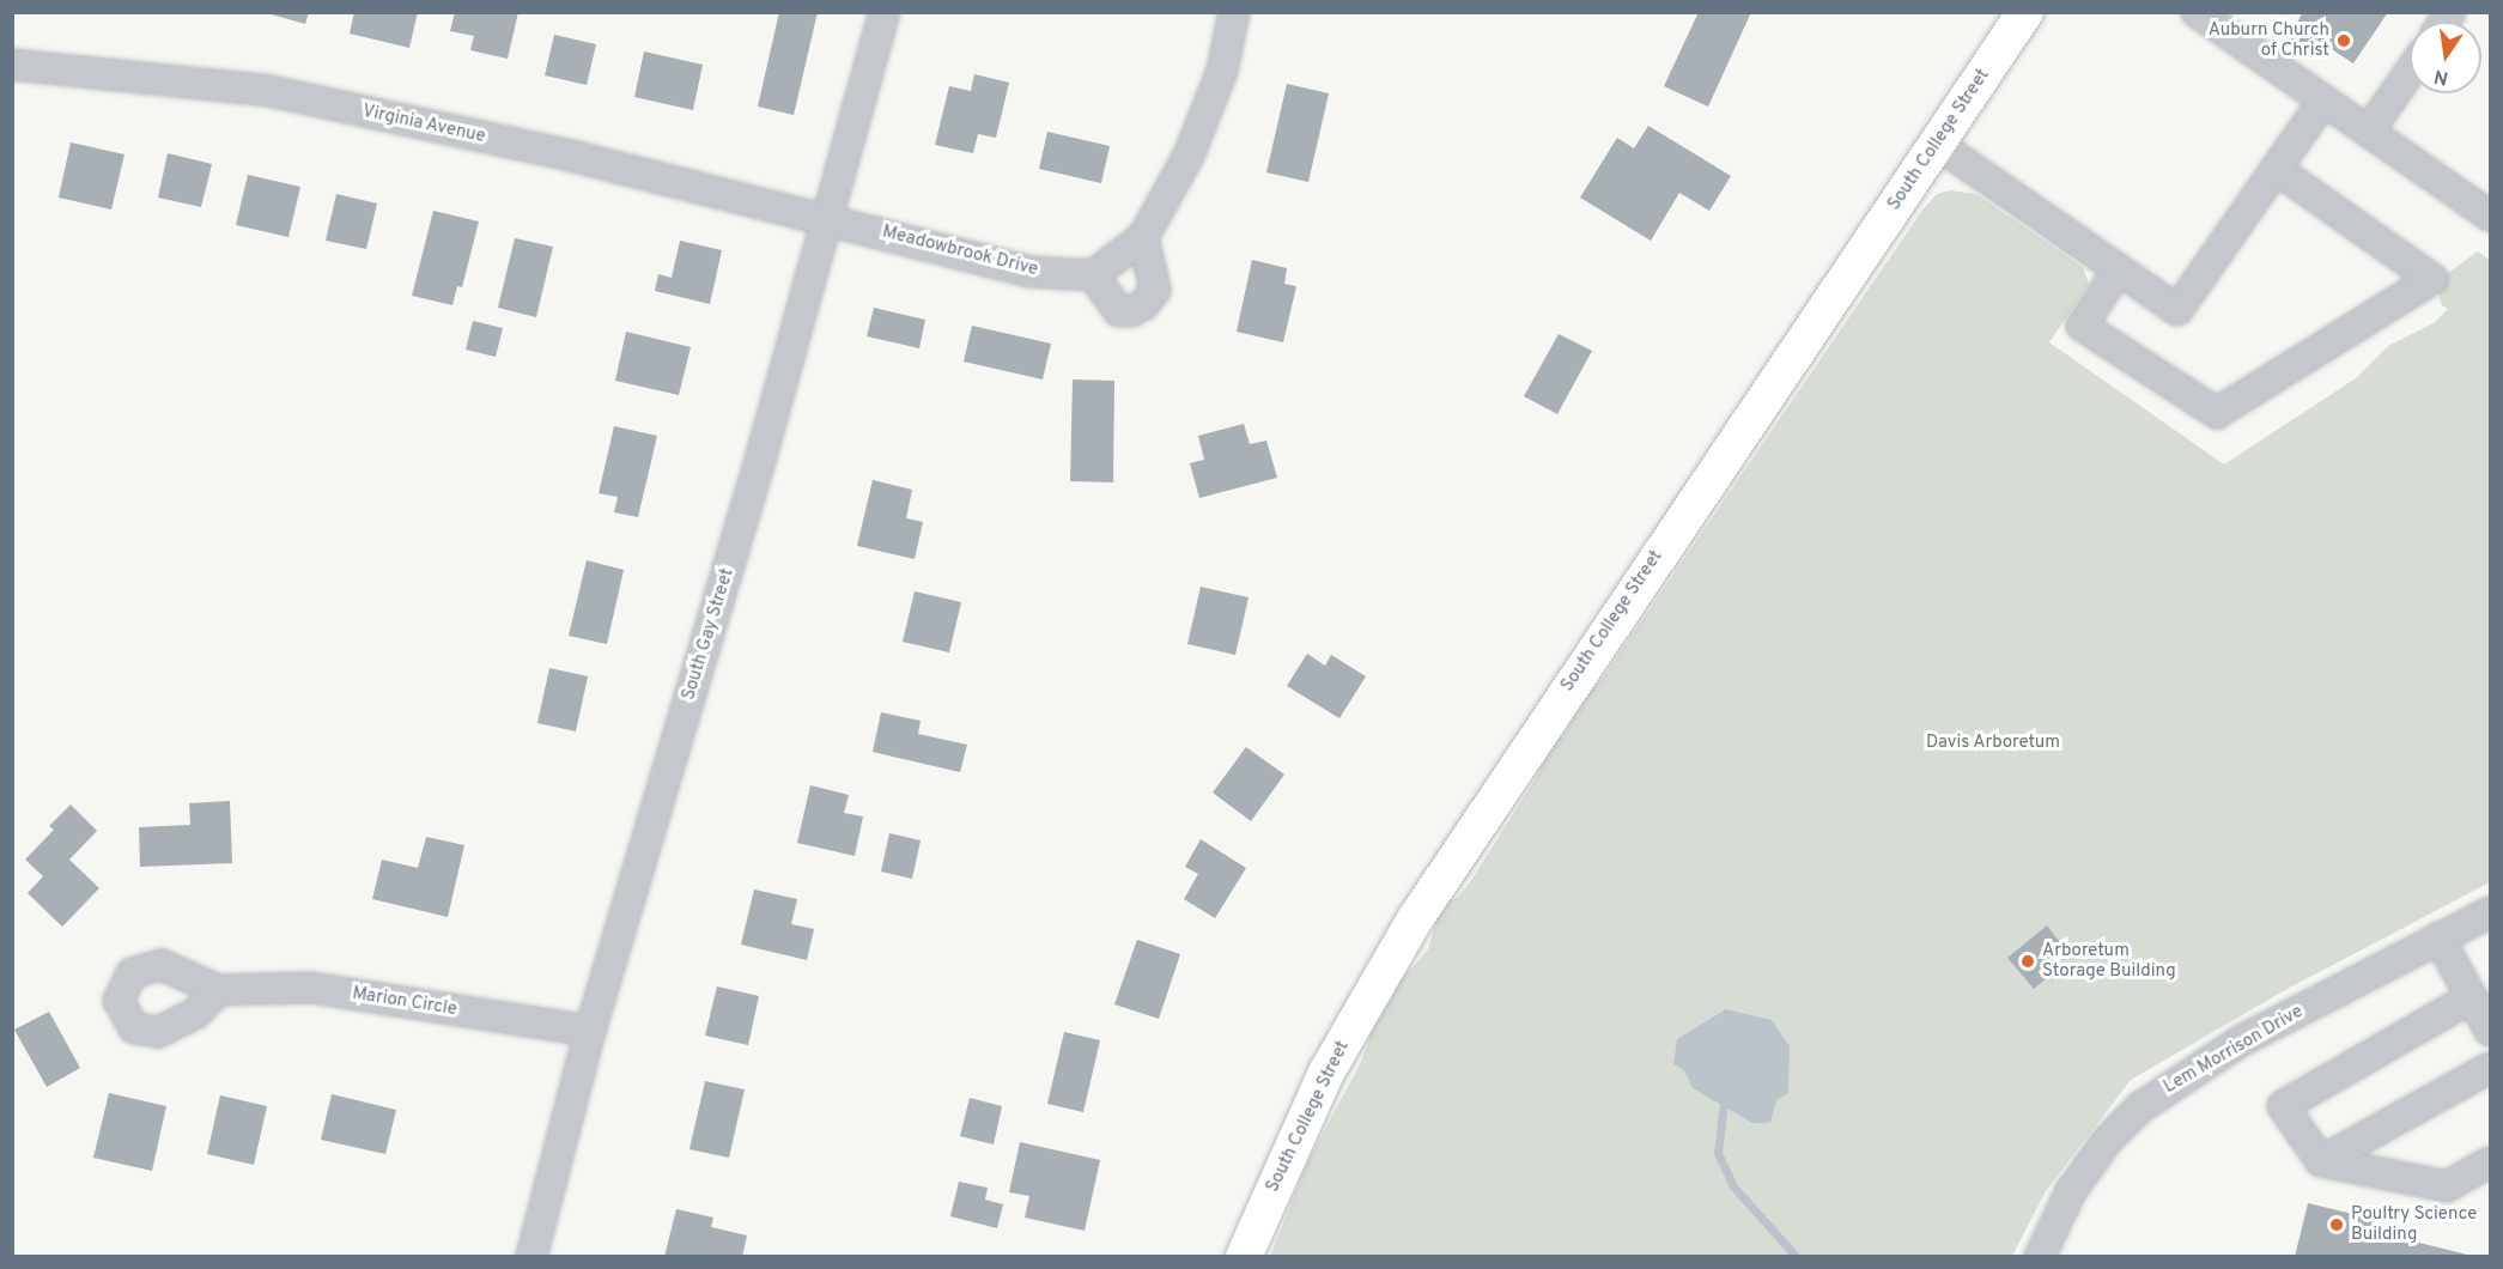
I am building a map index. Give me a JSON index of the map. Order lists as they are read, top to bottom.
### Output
{
  "streets": {
    "main road": ["South College Street"],
    "street": [
      "Virginia Avenue",
      "Meadowbrook Drive",
      "South Gay Street",
      "Marion Circle",
      "Lem Morrison Drive"
    ]
  },
  "crossings": [
    ["Virginia Avenue", "Meadowbrook Drive"],
    ["Virginia Avenue", "South Gay Street"],
    ["Meadowbrook Drive", "South Gay Street"],
    ["South Gay Street", "Marion Circle"]
  ],
  "parks": ["Davis Arboretum"],
  "places": ["Auburn Church of Christ", "Arboretum Storage Building", "Poultry Science Building"],
  "north": "bottom"
}
